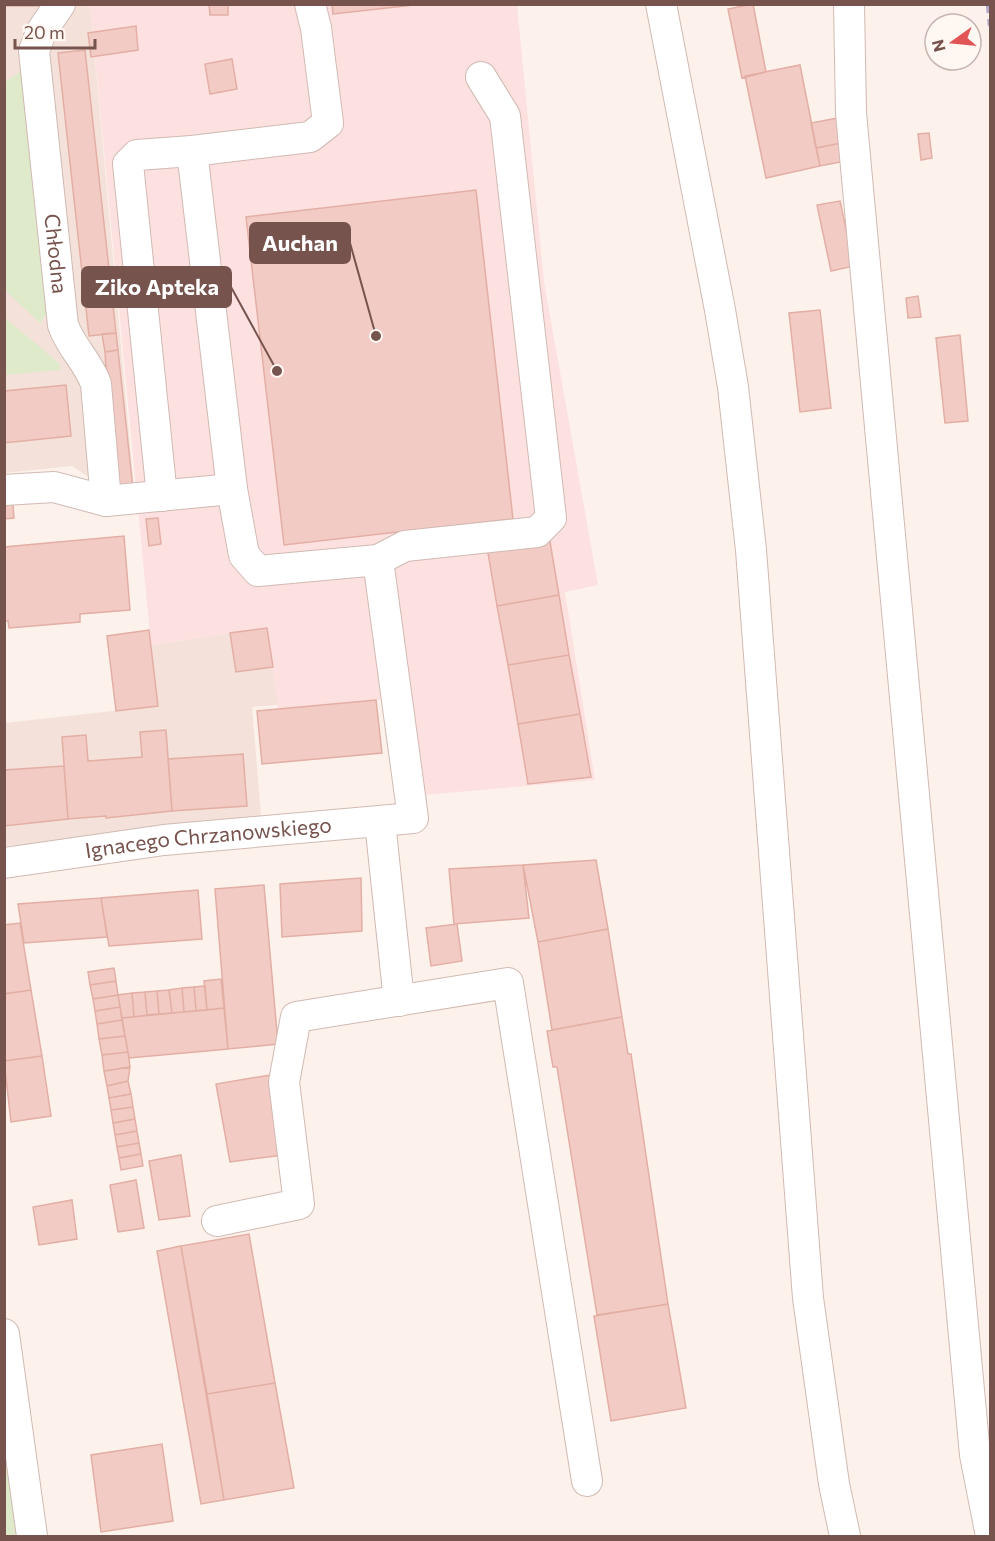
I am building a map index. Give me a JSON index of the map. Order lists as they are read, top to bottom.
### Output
{
  "streets": {
    "street": ["Chłodna", "Ignacego Chrzanowskiego"]
  },
  "places": ["Auchan", "Ziko Apteka"],
  "scale_bar": "20 m",
  "north": "left"
}
